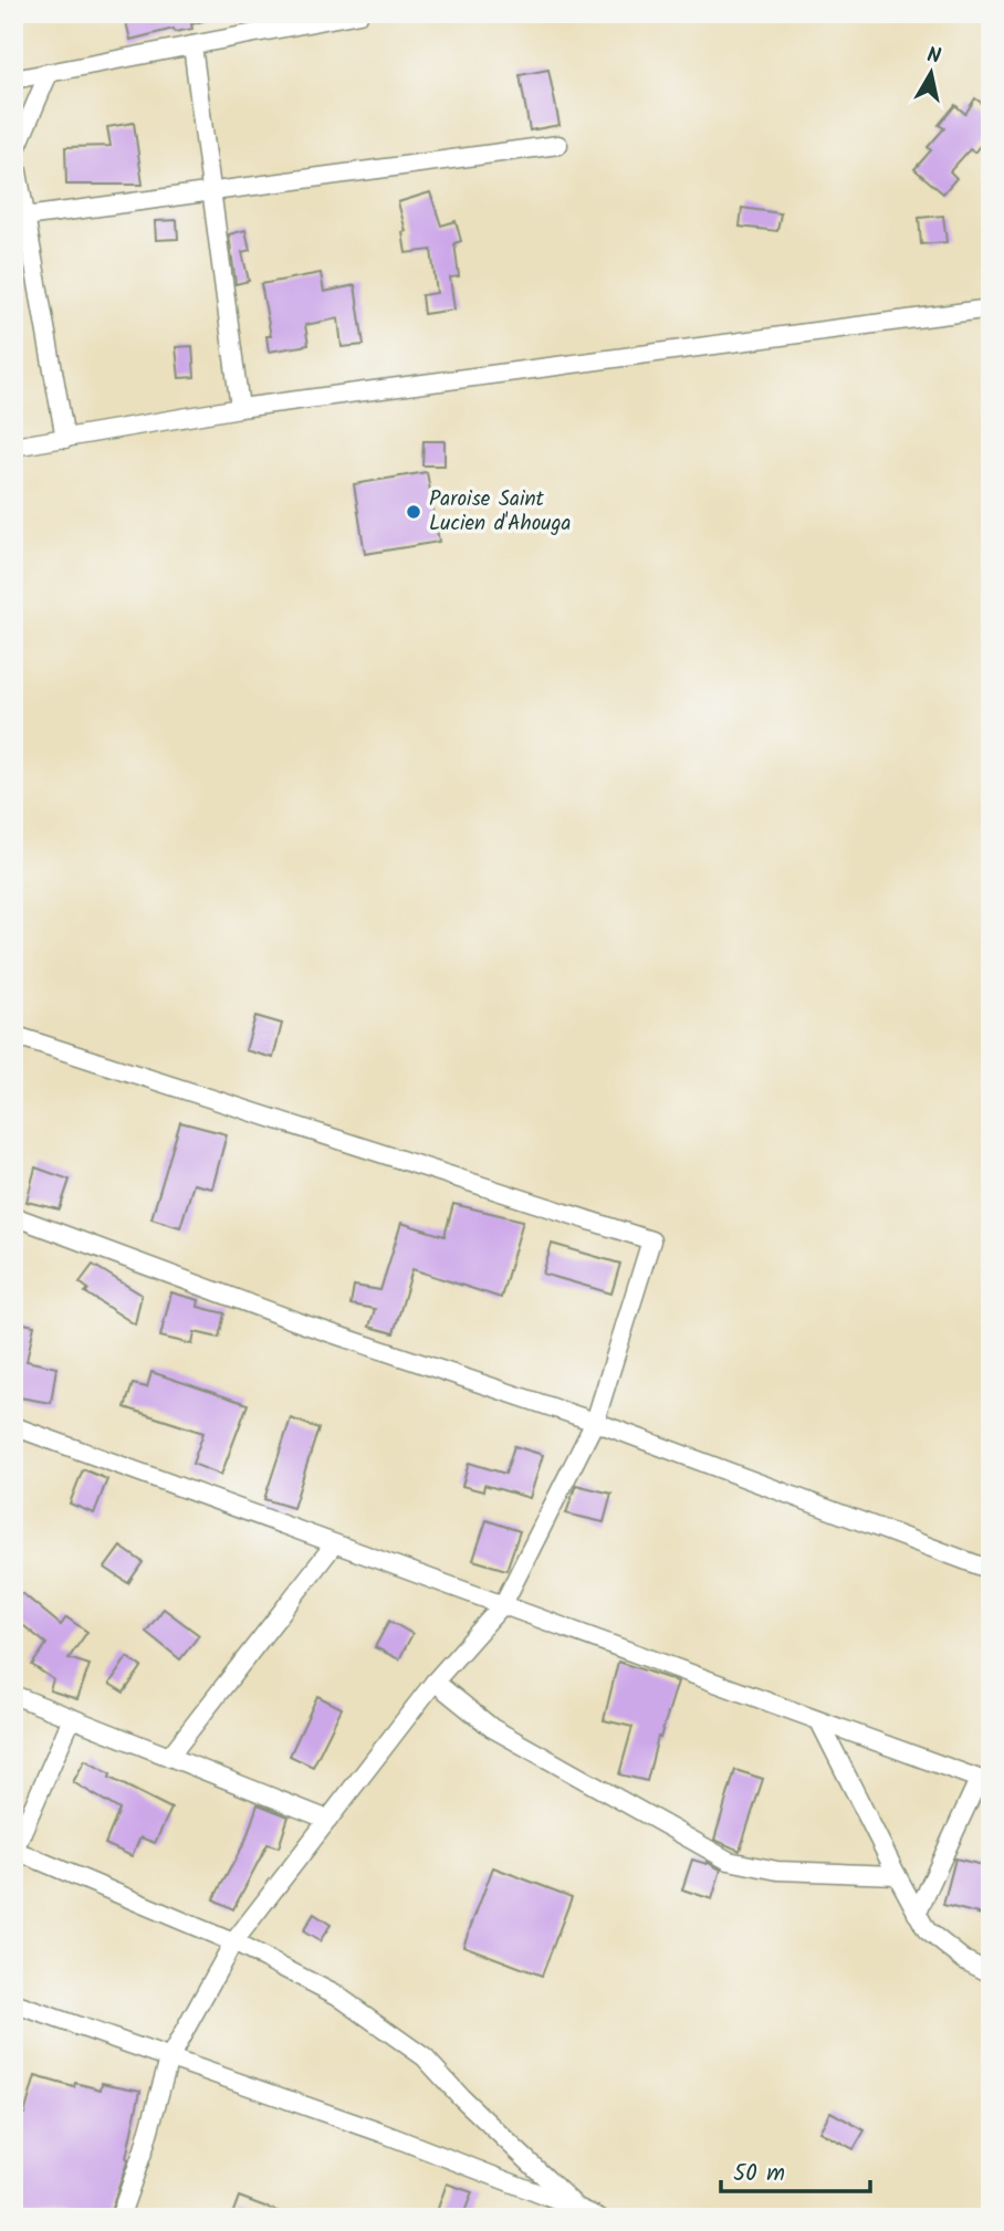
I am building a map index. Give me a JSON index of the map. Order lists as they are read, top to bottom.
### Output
{
  "places": ["Paroise Saint Lucien d'Ahouga"],
  "scale_bar": "50 m",
  "north": "top"
}
